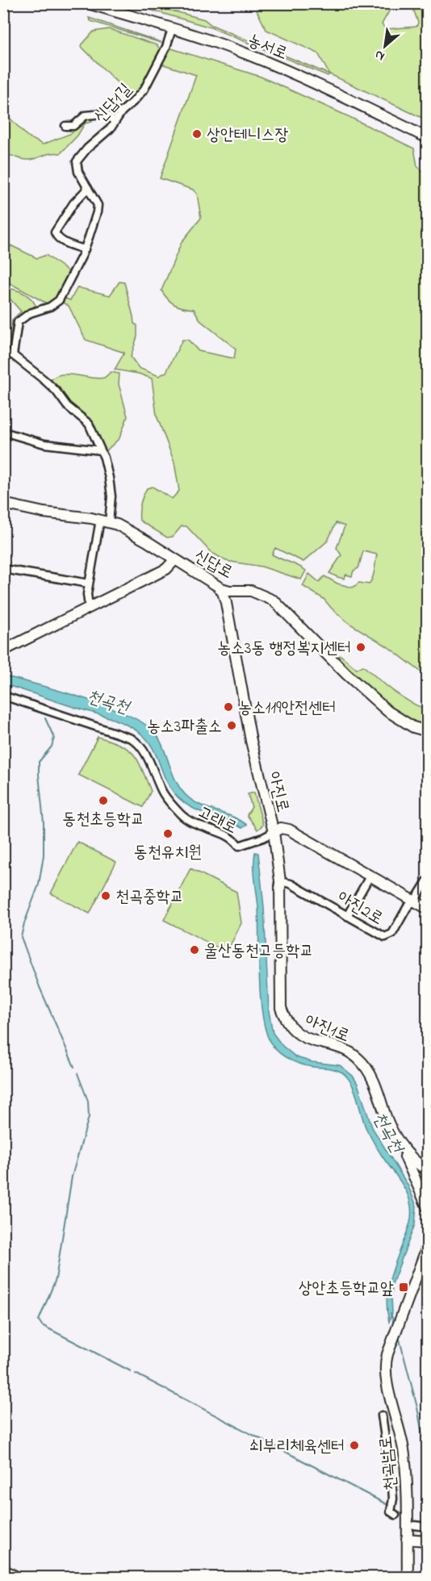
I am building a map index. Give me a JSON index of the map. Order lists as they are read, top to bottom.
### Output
{
  "streets": {
    "street": [
      "농서로",
      "신답1길",
      "신답로",
      "아진로",
      "고래로",
      "아진2로",
      "아진1로",
      "천곡남로"
    ]
  },
  "crossings": [
    ["농서로", "신답1길"],
    ["신답로", "아진로"],
    ["아진로", "고래로"],
    ["아진로", "아진2로"],
    ["아진로", "아진1로"],
    ["고래로", "아진1로"],
    ["아진2로", "아진1로"]
  ],
  "water": ["천곡천"],
  "places": {
    "other": [
      "상안테니스장",
      "농소3동 행정복지센터",
      "농소119안전센터",
      "농소3파출소",
      "동천초등학교",
      "동천유치원",
      "천곡중학교",
      "울산동천고등학교",
      "쇠부리체육센터"
    ],
    "transit": ["상안초등학교앞"]
  },
  "north": "bottom left"
}
